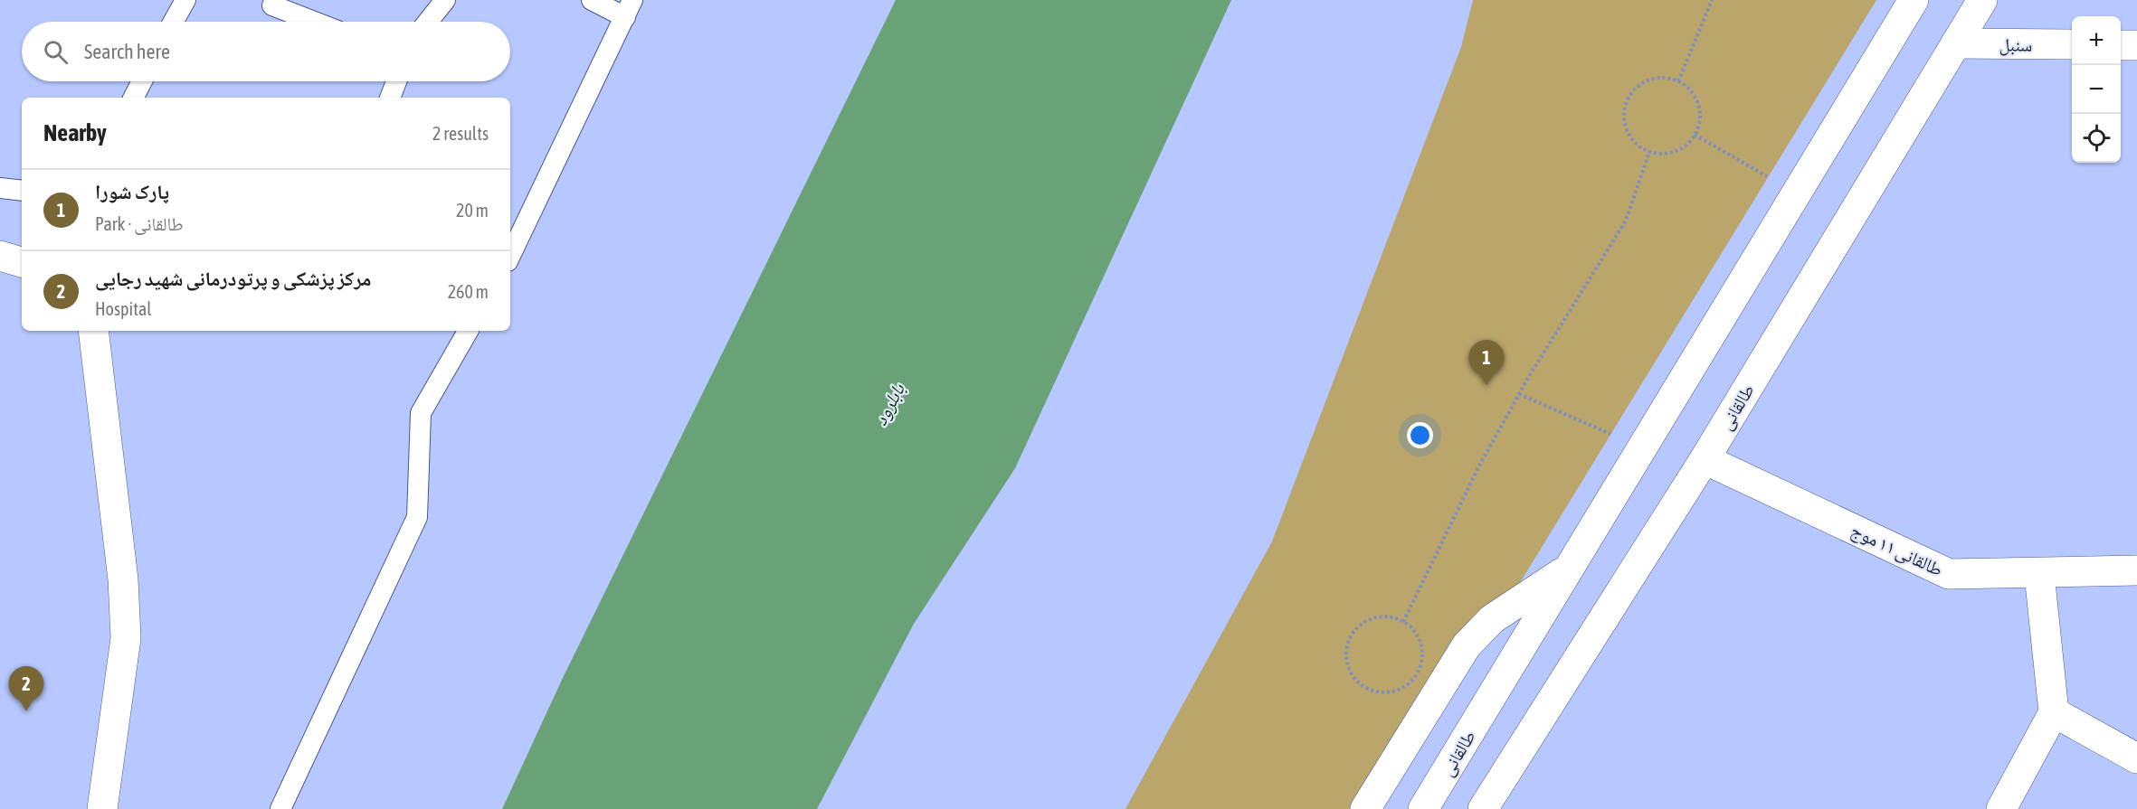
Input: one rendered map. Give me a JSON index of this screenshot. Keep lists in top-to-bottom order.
{
  "streets": {
    "main road": ["سنبل", "طالقانی", "طالقانی ۱۱ موج"]
  },
  "crossings": [
    ["سنبل", "طالقانی"],
    ["طالقانی", "طالقانی ۱۱ موج"]
  ],
  "water": ["بابلرود"],
  "page": {
    "map_buttons": ["+", "−"],
    "search": "Search here",
    "heading": ["Nearby", "2 results"],
    "list": [
      {
        "mark": "1",
        "name": "پارک شورا",
        "note": "Park · طالقانی",
        "value": "20 m"
      },
      {
        "mark": "2",
        "name": "مرکز پزشکی و پرتودرمانی شهید رجایی",
        "note": "Hospital",
        "value": "260 m"
      }
    ],
    "pins": ["1", "2"]
  }
}
